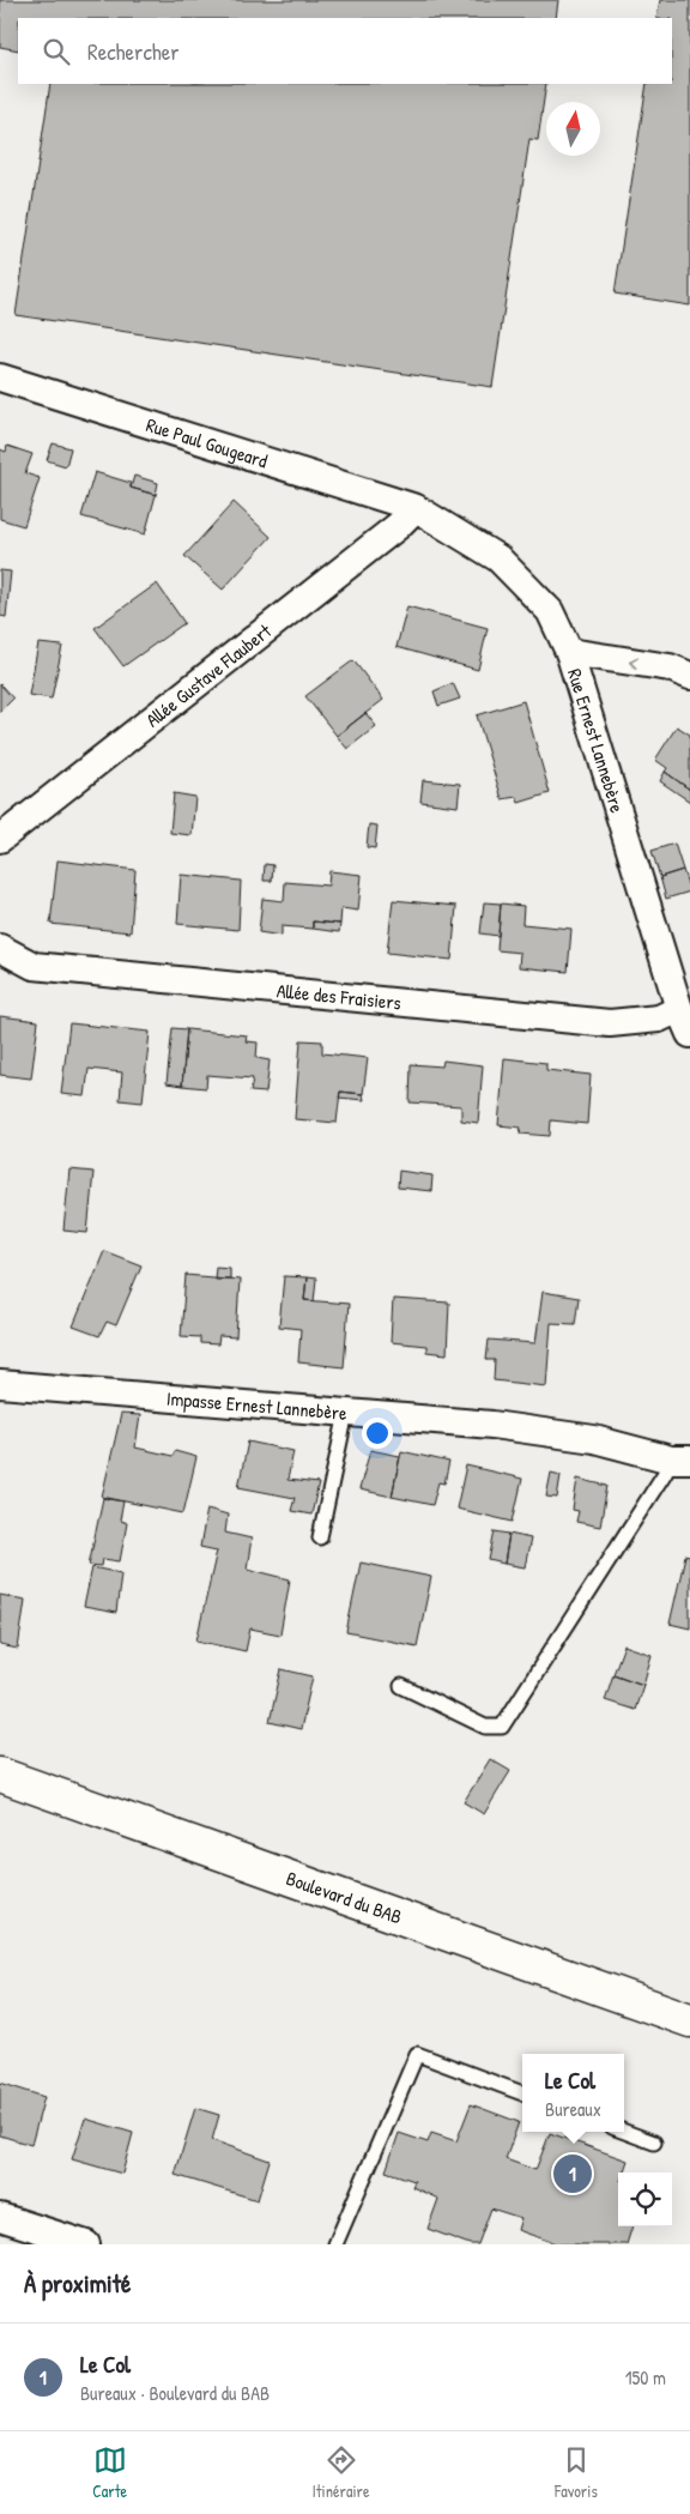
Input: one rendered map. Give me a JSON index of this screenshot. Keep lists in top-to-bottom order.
{
  "streets": {
    "main road": ["Boulevard du BAB"],
    "street": [
      "Rue Paul Gougeard",
      "Allée Gustave Flaubert",
      "Rue Ernest Lannebère",
      "Allée des Fraisiers",
      "Impasse Ernest Lannebère"
    ]
  },
  "crossings": [
    ["Rue Paul Gougeard", "Allée Gustave Flaubert"],
    ["Rue Paul Gougeard", "Rue Ernest Lannebère"],
    ["Allée Gustave Flaubert", "Rue Ernest Lannebère"],
    ["Rue Ernest Lannebère", "Allée des Fraisiers"]
  ],
  "north": "top",
  "page": {
    "search": "Rechercher",
    "popup": ["Le Col", "Bureaux"],
    "pins": "1",
    "heading": "À proximité",
    "list": [
      {
        "mark": "1",
        "name": "Le Col",
        "note": "Bureaux · Boulevard du BAB",
        "value": "150 m"
      }
    ],
    "nav": ["Carte", "Itinéraire", "Favoris"]
  }
}
